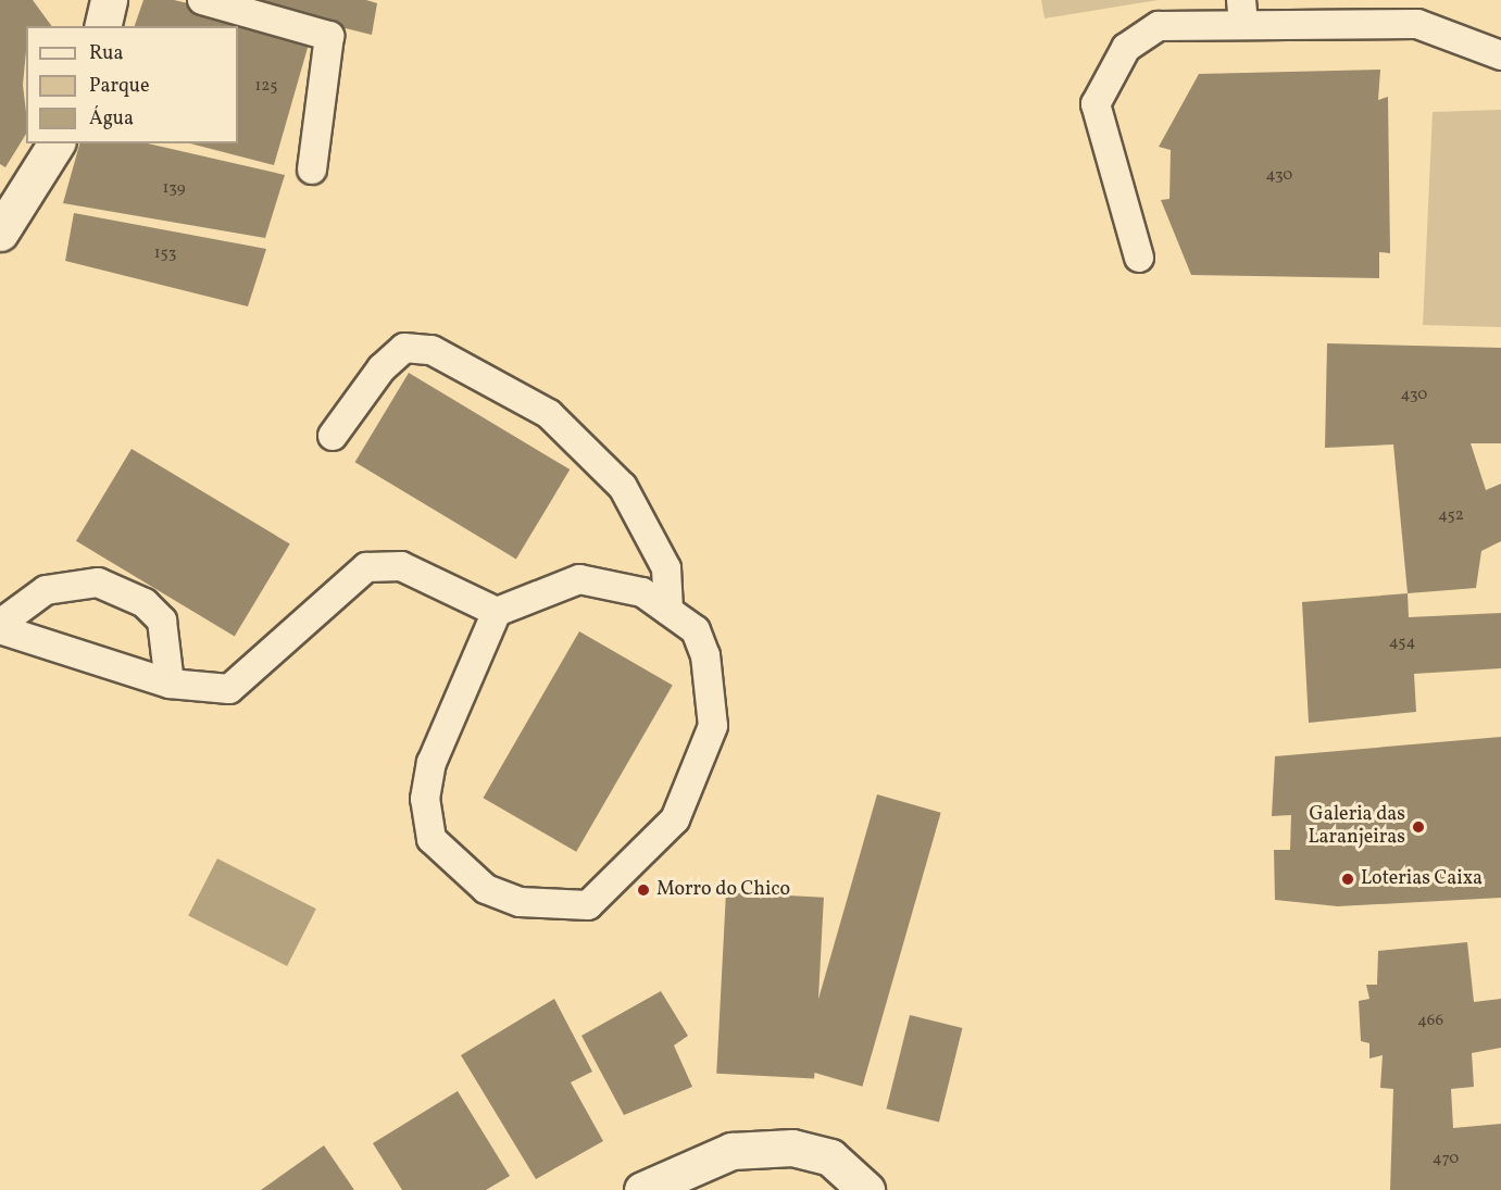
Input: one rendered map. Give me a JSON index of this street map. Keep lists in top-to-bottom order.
{
  "places": ["Galeria das Laranjeiras", "Loterias Caixa", "Morro do Chico"],
  "house_numbers": [
    "125",
    "430",
    "139",
    "153",
    "430",
    "452",
    "454",
    "466",
    "470"
  ],
  "legend": ["Rua", "Parque", "Água"]
}
